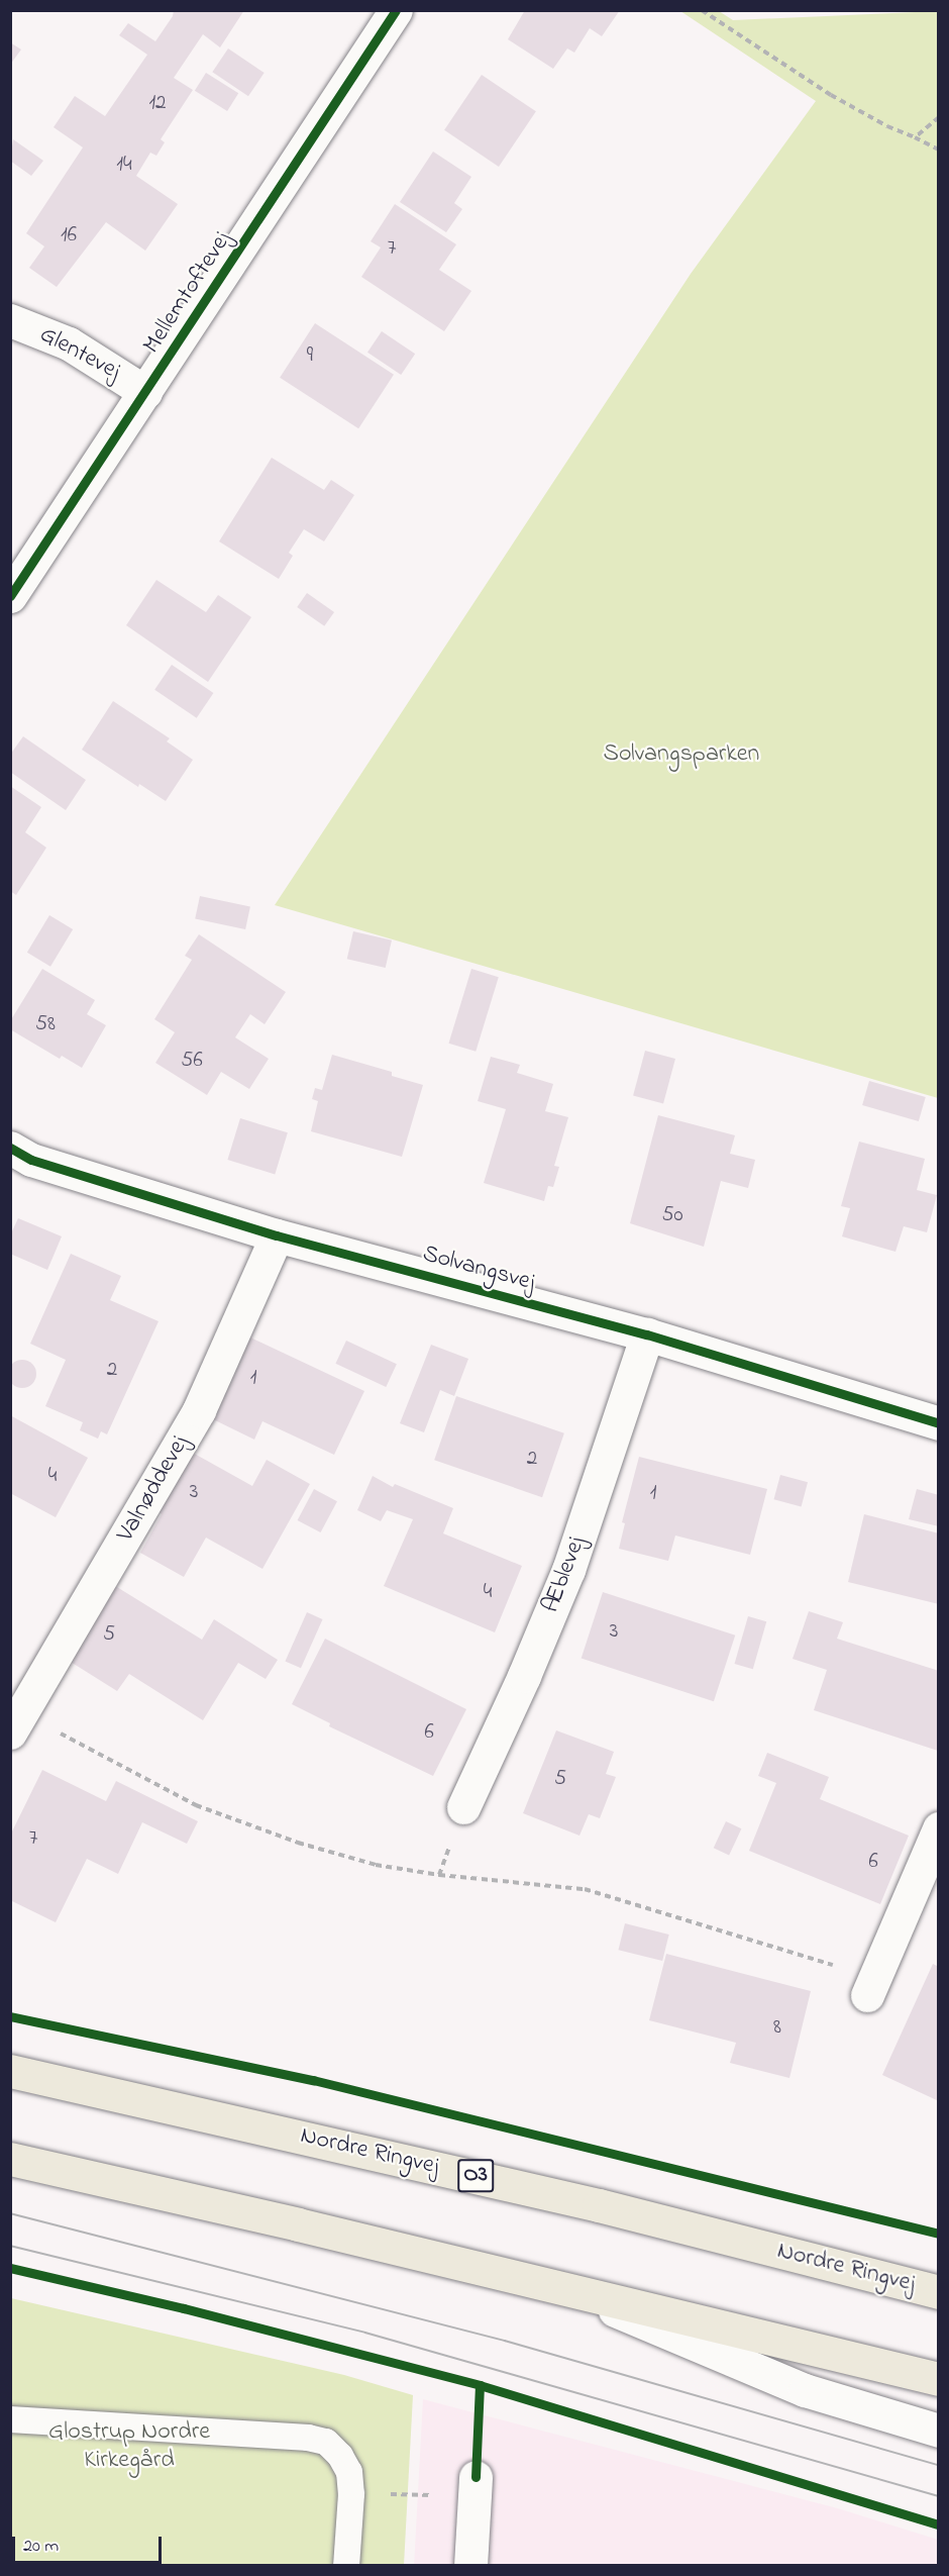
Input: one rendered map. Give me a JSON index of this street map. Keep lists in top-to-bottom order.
{
  "streets": {
    "main road": ["Nordre Ringvej", "O3"],
    "street": [
      "Mellemtoftevej",
      "Glentevej",
      "Solvangsvej",
      "Valnøddevej",
      "Æblevej"
    ]
  },
  "crossings": [
    ["Mellemtoftevej", "Glentevej"],
    ["Solvangsvej", "Valnøddevej"],
    ["Solvangsvej", "Æblevej"]
  ],
  "parks": ["Solvangsparken", "Glostrup Nordre Kirkegård"],
  "house_numbers": [
    "12",
    "14",
    "16",
    "7",
    "9",
    "58",
    "56",
    "50",
    "2",
    "1",
    "2",
    "4",
    "3",
    "1",
    "4",
    "3",
    "5",
    "6",
    "5",
    "7",
    "6",
    "8"
  ],
  "scale_bar": "20 m"
}
